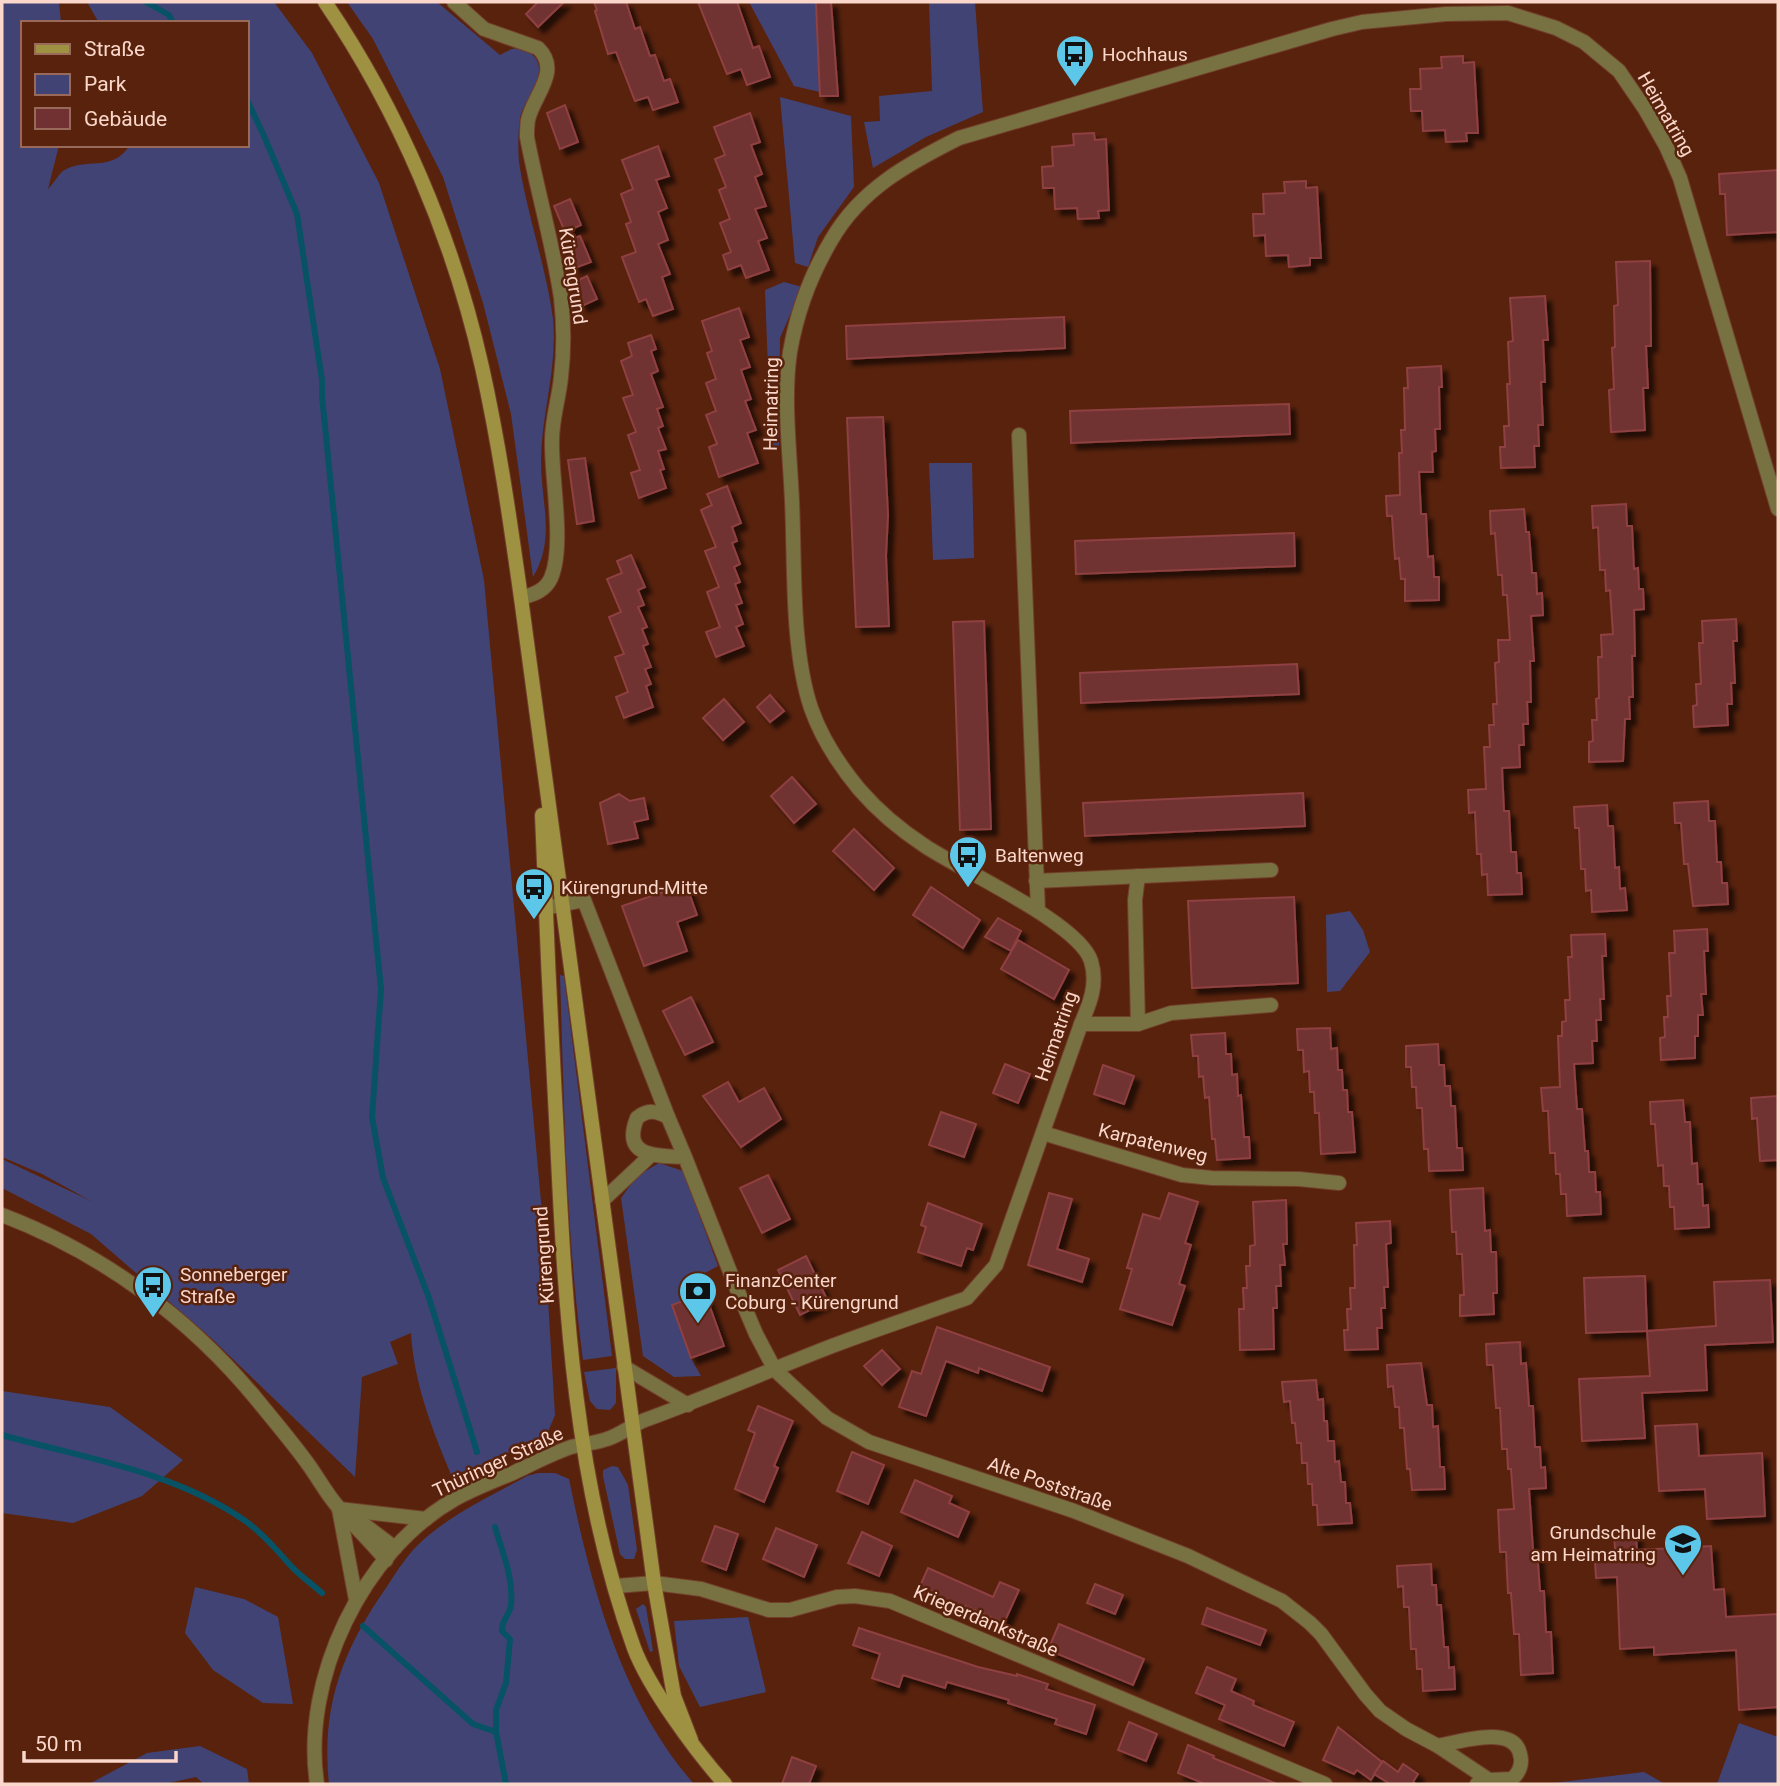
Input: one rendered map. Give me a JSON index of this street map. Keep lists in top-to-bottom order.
{
  "streets": {
    "main road": ["Kürengrund"],
    "street": [
      "Heimatring",
      "Karpatenweg",
      "Thüringer Straße",
      "Alte Poststraße",
      "Kriegerdankstraße"
    ]
  },
  "crossings": [
    ["Heimatring", "Kürengrund"],
    ["Heimatring", "Karpatenweg"],
    ["Heimatring", "Thüringer Straße"],
    ["Heimatring", "Alte Poststraße"],
    ["Kürengrund", "Thüringer Straße"],
    ["Kürengrund", "Alte Poststraße"],
    ["Kürengrund", "Kriegerdankstraße"]
  ],
  "places": {
    "bus stop": [
      "Hochhaus",
      "Baltenweg",
      "Kürengrund-Mitte",
      "Sonneberger Straße"
    ],
    "bank": ["FinanzCenter Coburg - Kürengrund"],
    "school or university": ["Grundschule am Heimatring"]
  },
  "legend": ["Straße", "Park", "Gebäude"],
  "scale_bar": "50 m"
}
